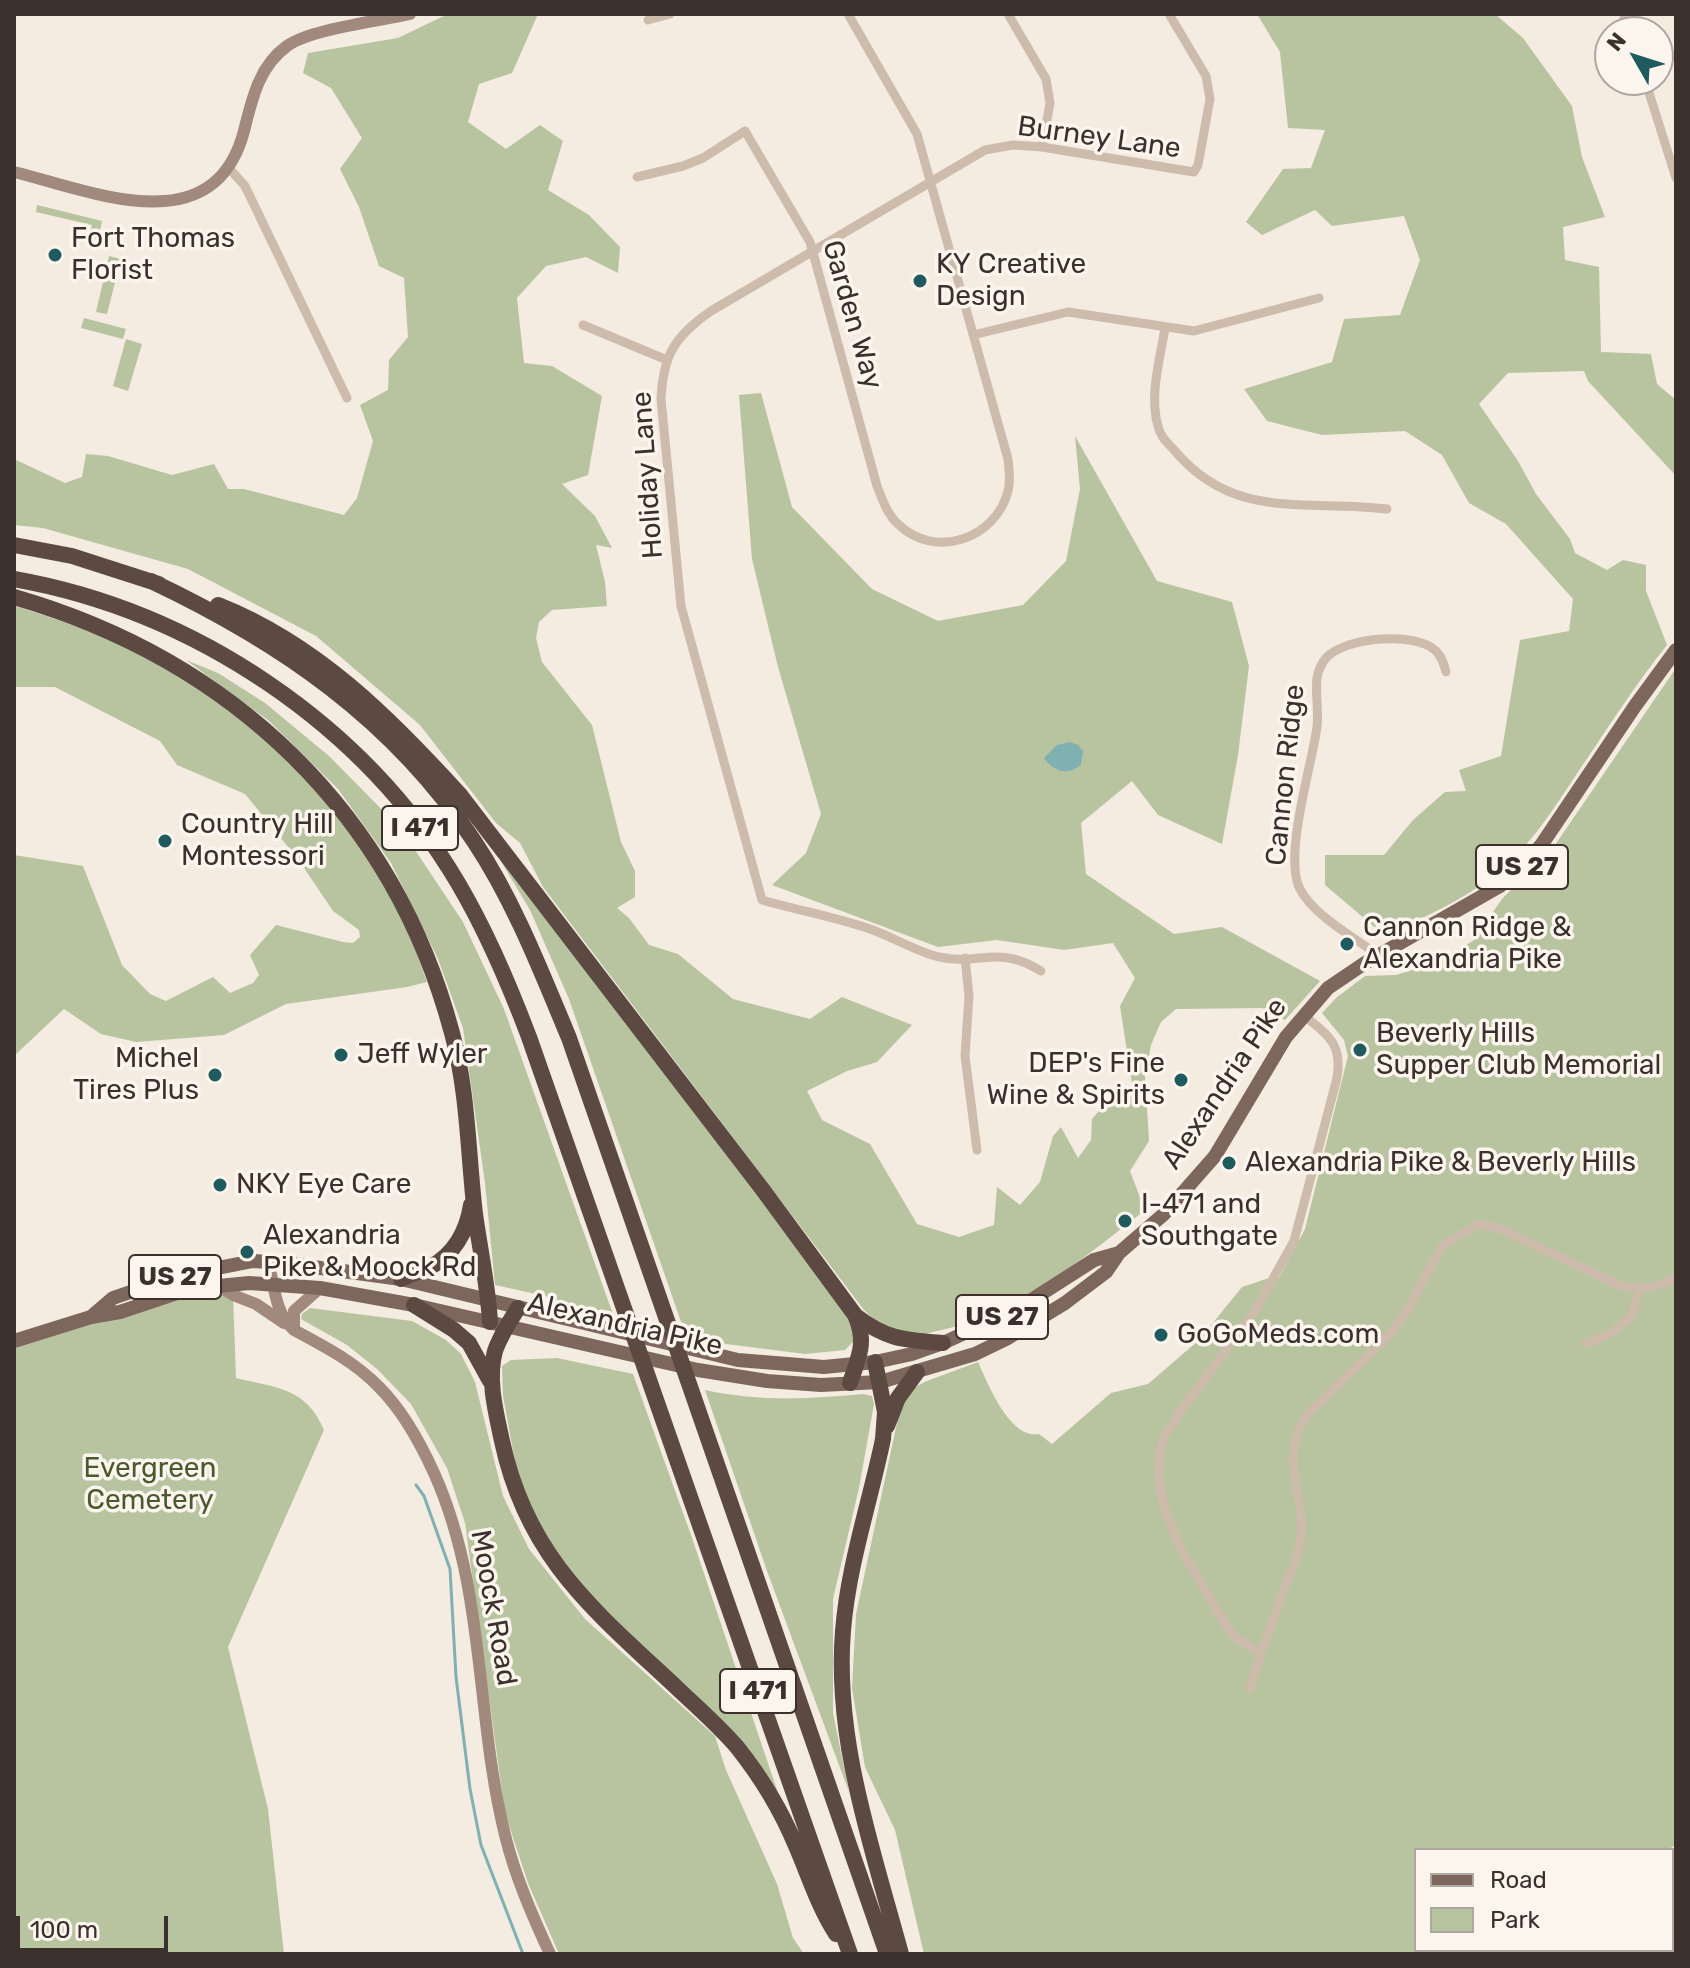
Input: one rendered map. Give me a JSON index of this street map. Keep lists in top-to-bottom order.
{
  "streets": {
    "highway": ["I 471"],
    "main road": ["US 27", "Alexandria Pike", "Moock Road"],
    "street": [
      "Burney Lane",
      "Garden Way",
      "Holiday Lane",
      "Cannon Ridge"
    ]
  },
  "crossings": [
    ["Burney Lane", "Holiday Lane"],
    ["Garden Way", "Holiday Lane"],
    ["Cannon Ridge", "Alexandria Pike"],
    ["Alexandria Pike", "Moock Road"]
  ],
  "parks": ["Evergreen Cemetery"],
  "places": [
    "Fort Thomas Florist",
    "KY Creative Design",
    "Country Hill Montessori",
    "Cannon Ridge & Alexandria Pike",
    "Beverly Hills Supper Club Memorial",
    "Jeff Wyler",
    "Michel Tires Plus",
    "DEP's Fine Wine & Spirits",
    "Alexandria Pike & Beverly Hills",
    "NKY Eye Care",
    "I-471 and Southgate",
    "Alexandria Pike & Moock Rd",
    "GoGoMeds.com"
  ],
  "legend": ["Road", "Park"],
  "scale_bar": "100 m",
  "north": "top left"
}
